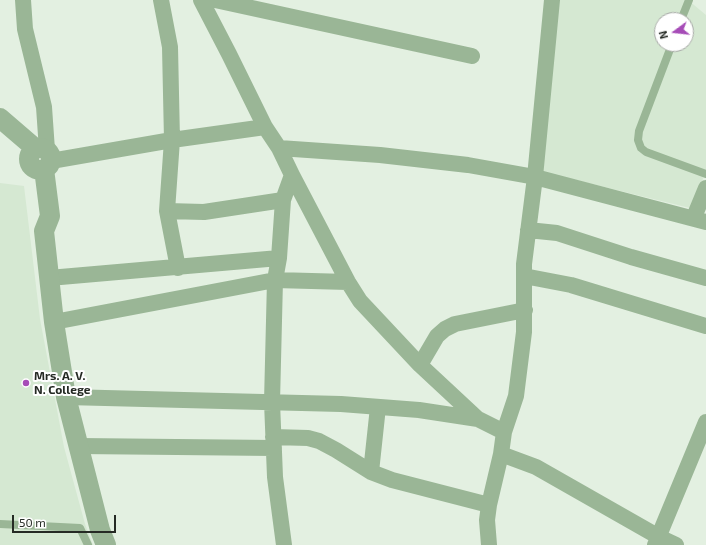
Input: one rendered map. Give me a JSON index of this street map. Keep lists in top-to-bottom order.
{
  "places": ["Mrs. A. V. N. College"],
  "scale_bar": "50 m",
  "north": "left"
}
